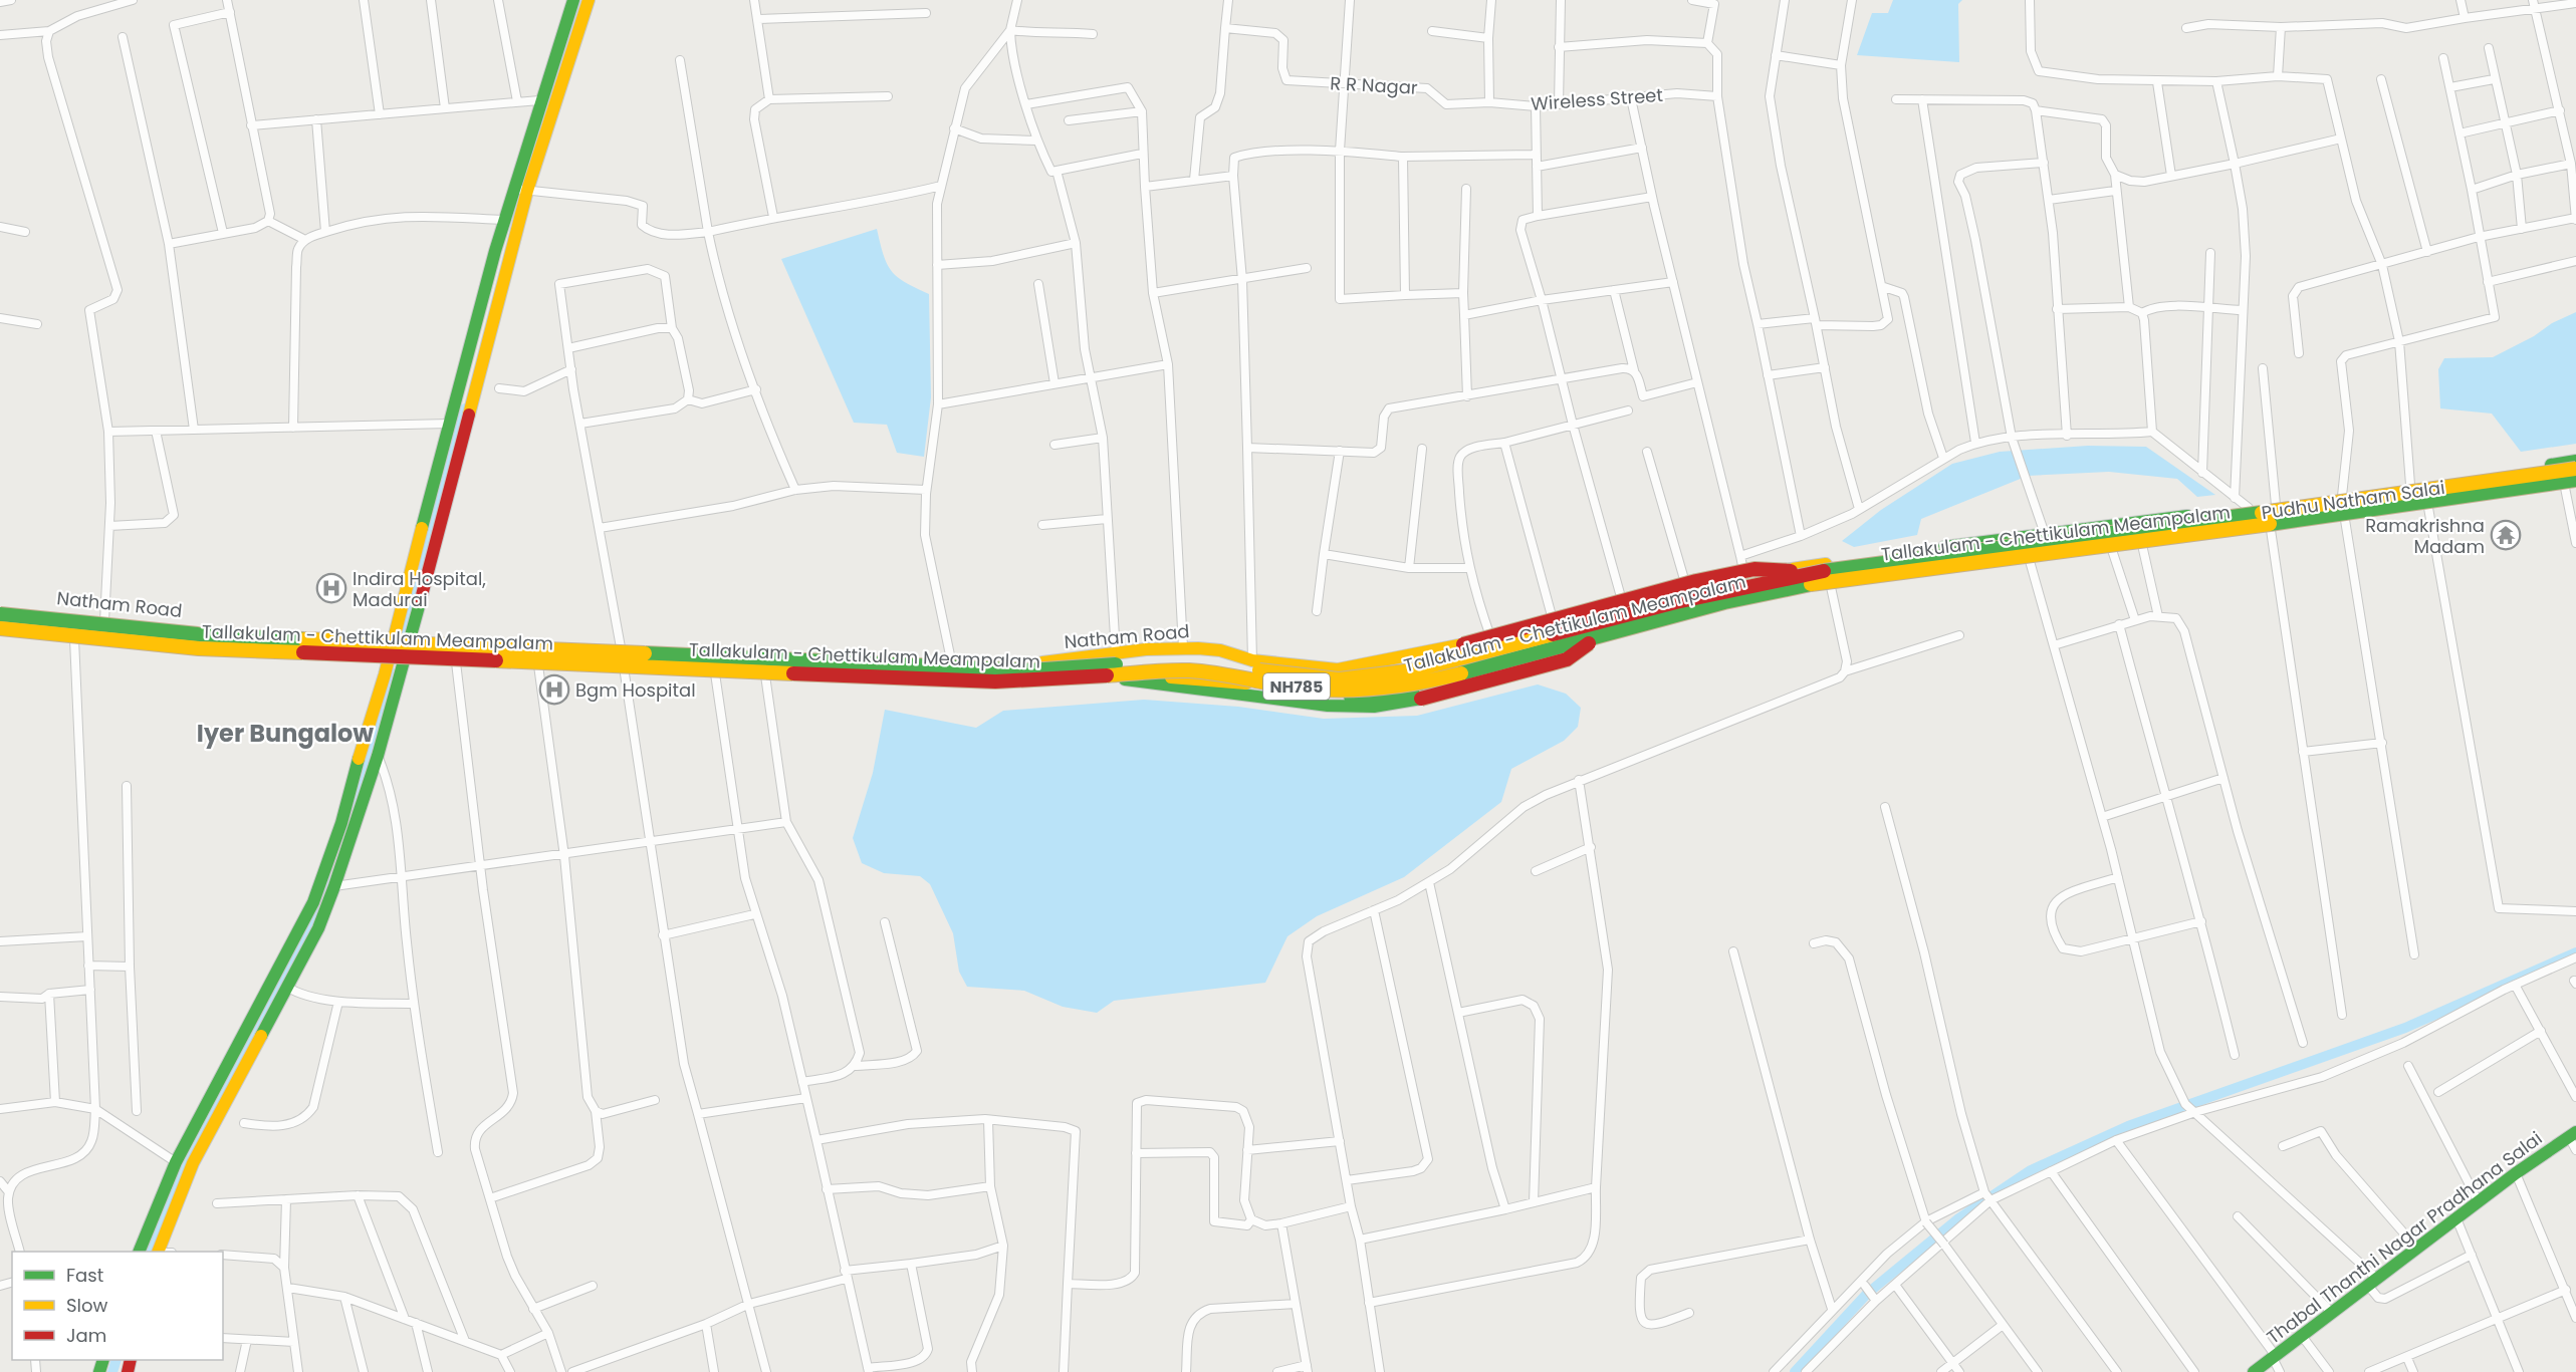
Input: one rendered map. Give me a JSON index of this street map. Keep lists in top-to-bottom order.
{
  "streets": {
    "main road": [
      "Pudhu Natham Salai",
      "Tallakulam - Chettikulam Meampalam",
      "Natham Road",
      "NH785",
      "Thabal Thanthi Nagar Pradhana Salai"
    ],
    "street": ["R R Nagar", "Wireless Street"]
  },
  "crossings": [
    ["R R Nagar", "Wireless Street"],
    ["Pudhu Natham Salai", "Tallakulam - Chettikulam Meampalam"],
    ["Pudhu Natham Salai", "Natham Road"],
    ["Tallakulam - Chettikulam Meampalam", "Natham Road"]
  ],
  "districts": ["Iyer Bungalow"],
  "places": {
    "temple": ["Ramakrishna Madam"],
    "hospital": ["Indira Hospital, Madurai", "Bgm Hospital"]
  },
  "legend": ["Fast", "Slow", "Jam"]
}
